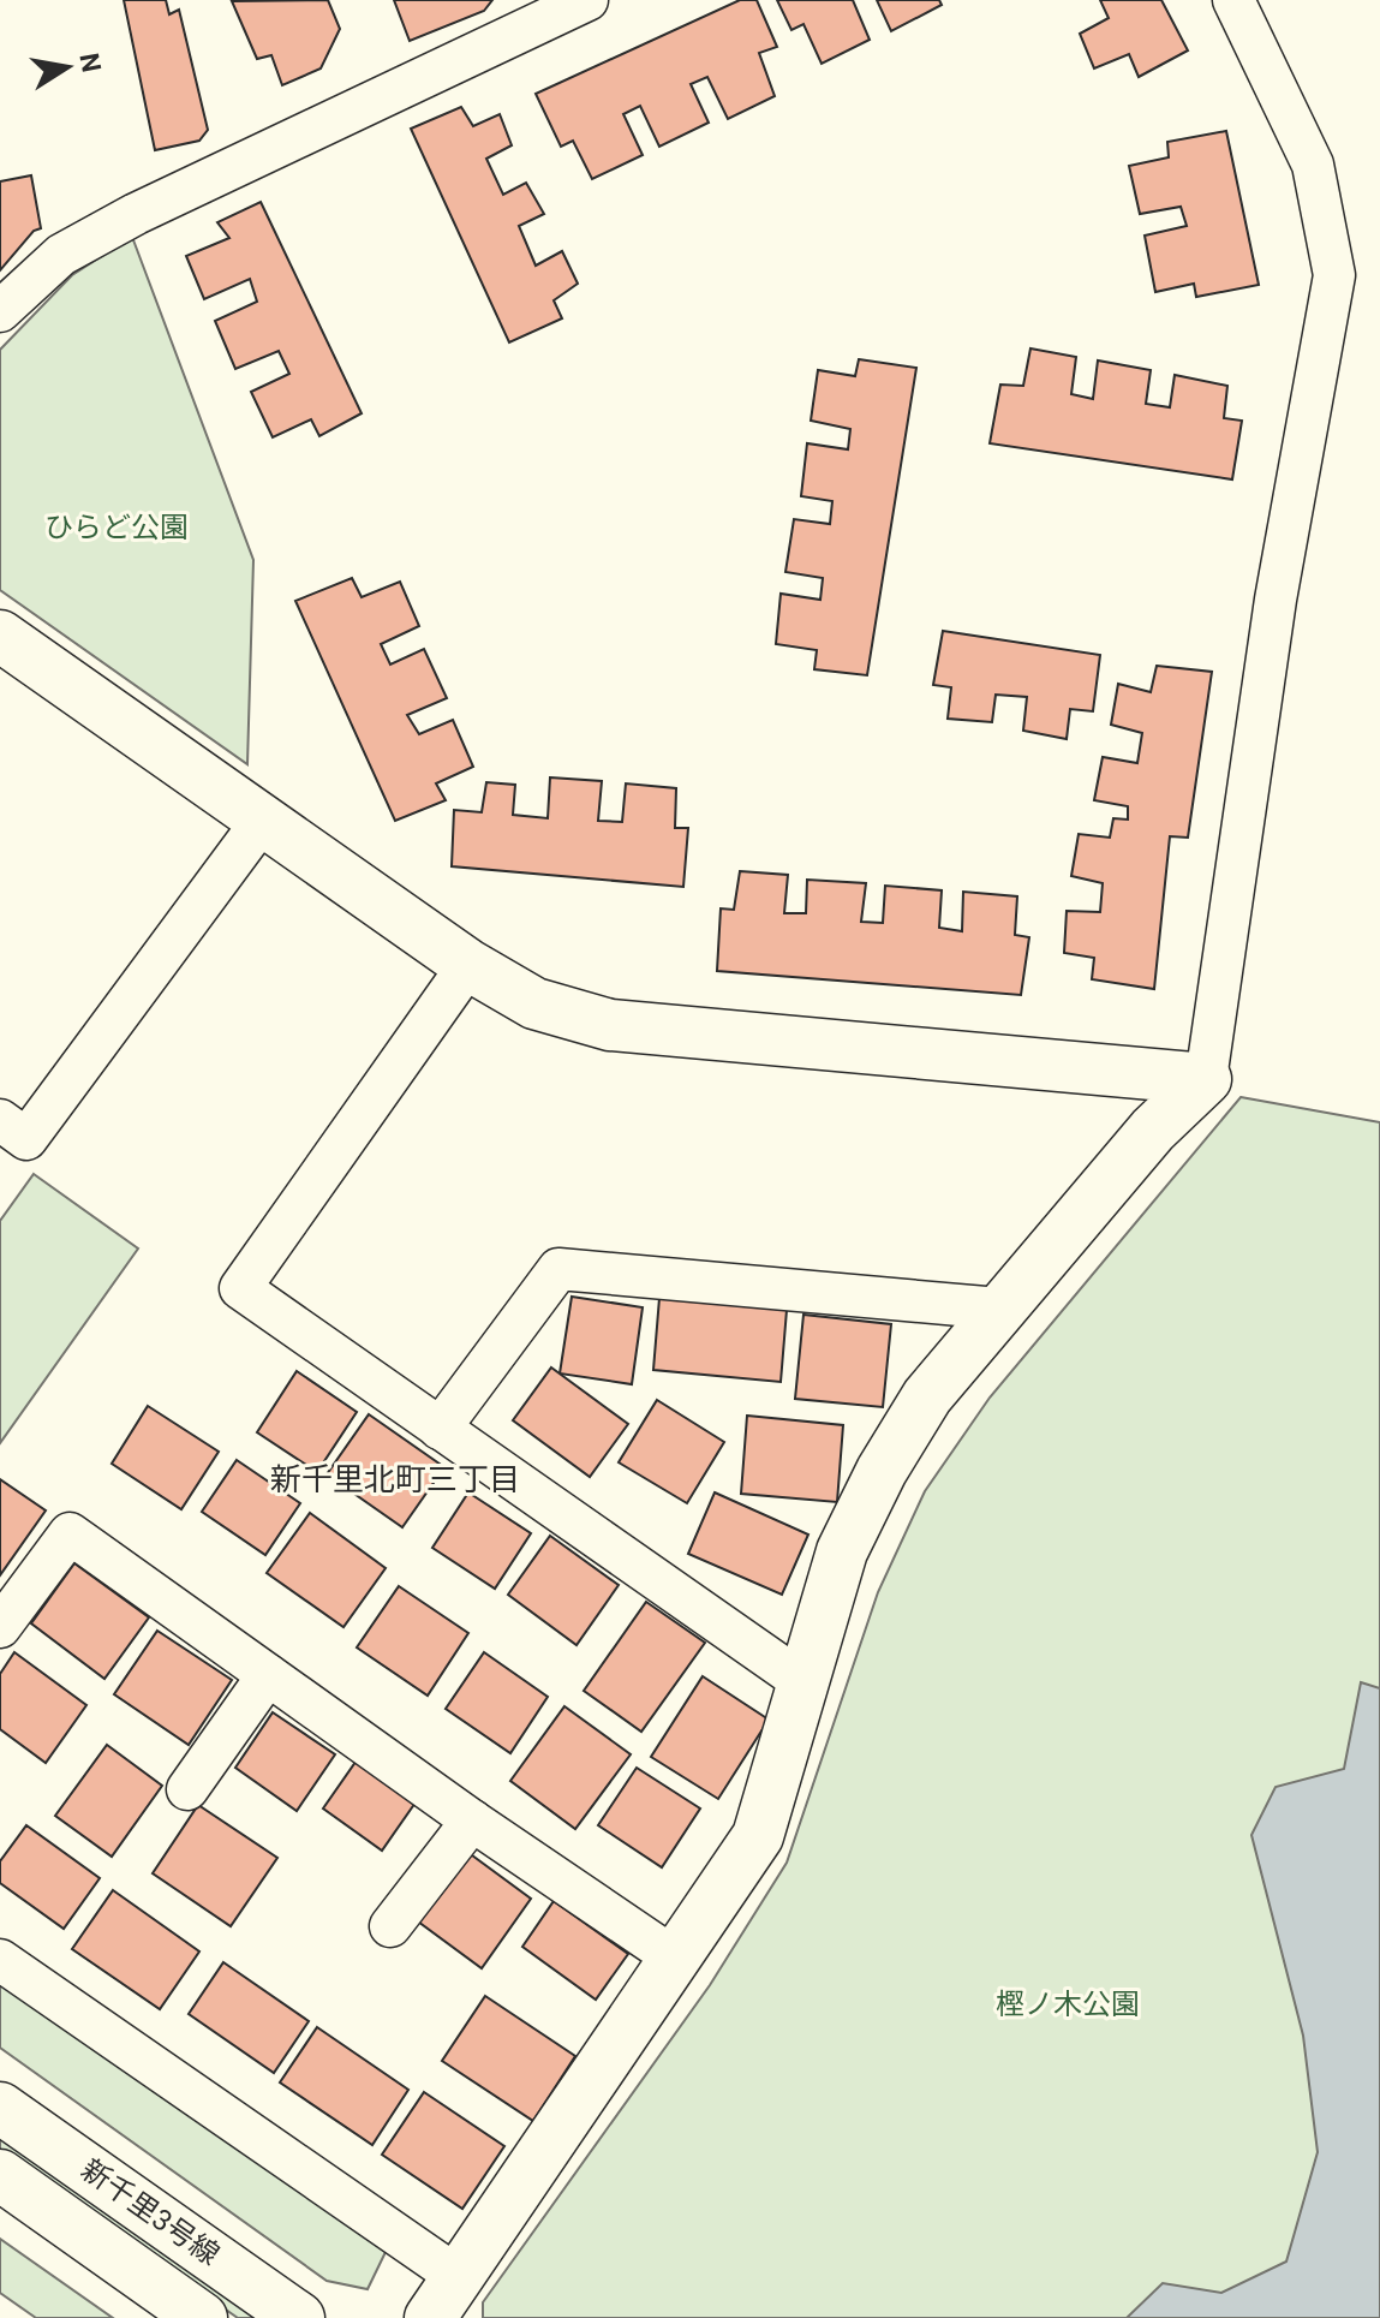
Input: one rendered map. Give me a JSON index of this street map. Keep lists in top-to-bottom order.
{
  "streets": {
    "street": ["新千里3号線"]
  },
  "districts": ["新千里北町三丁目"],
  "parks": ["ひらど公園", "樫ノ木公園"],
  "north": "right"
}
